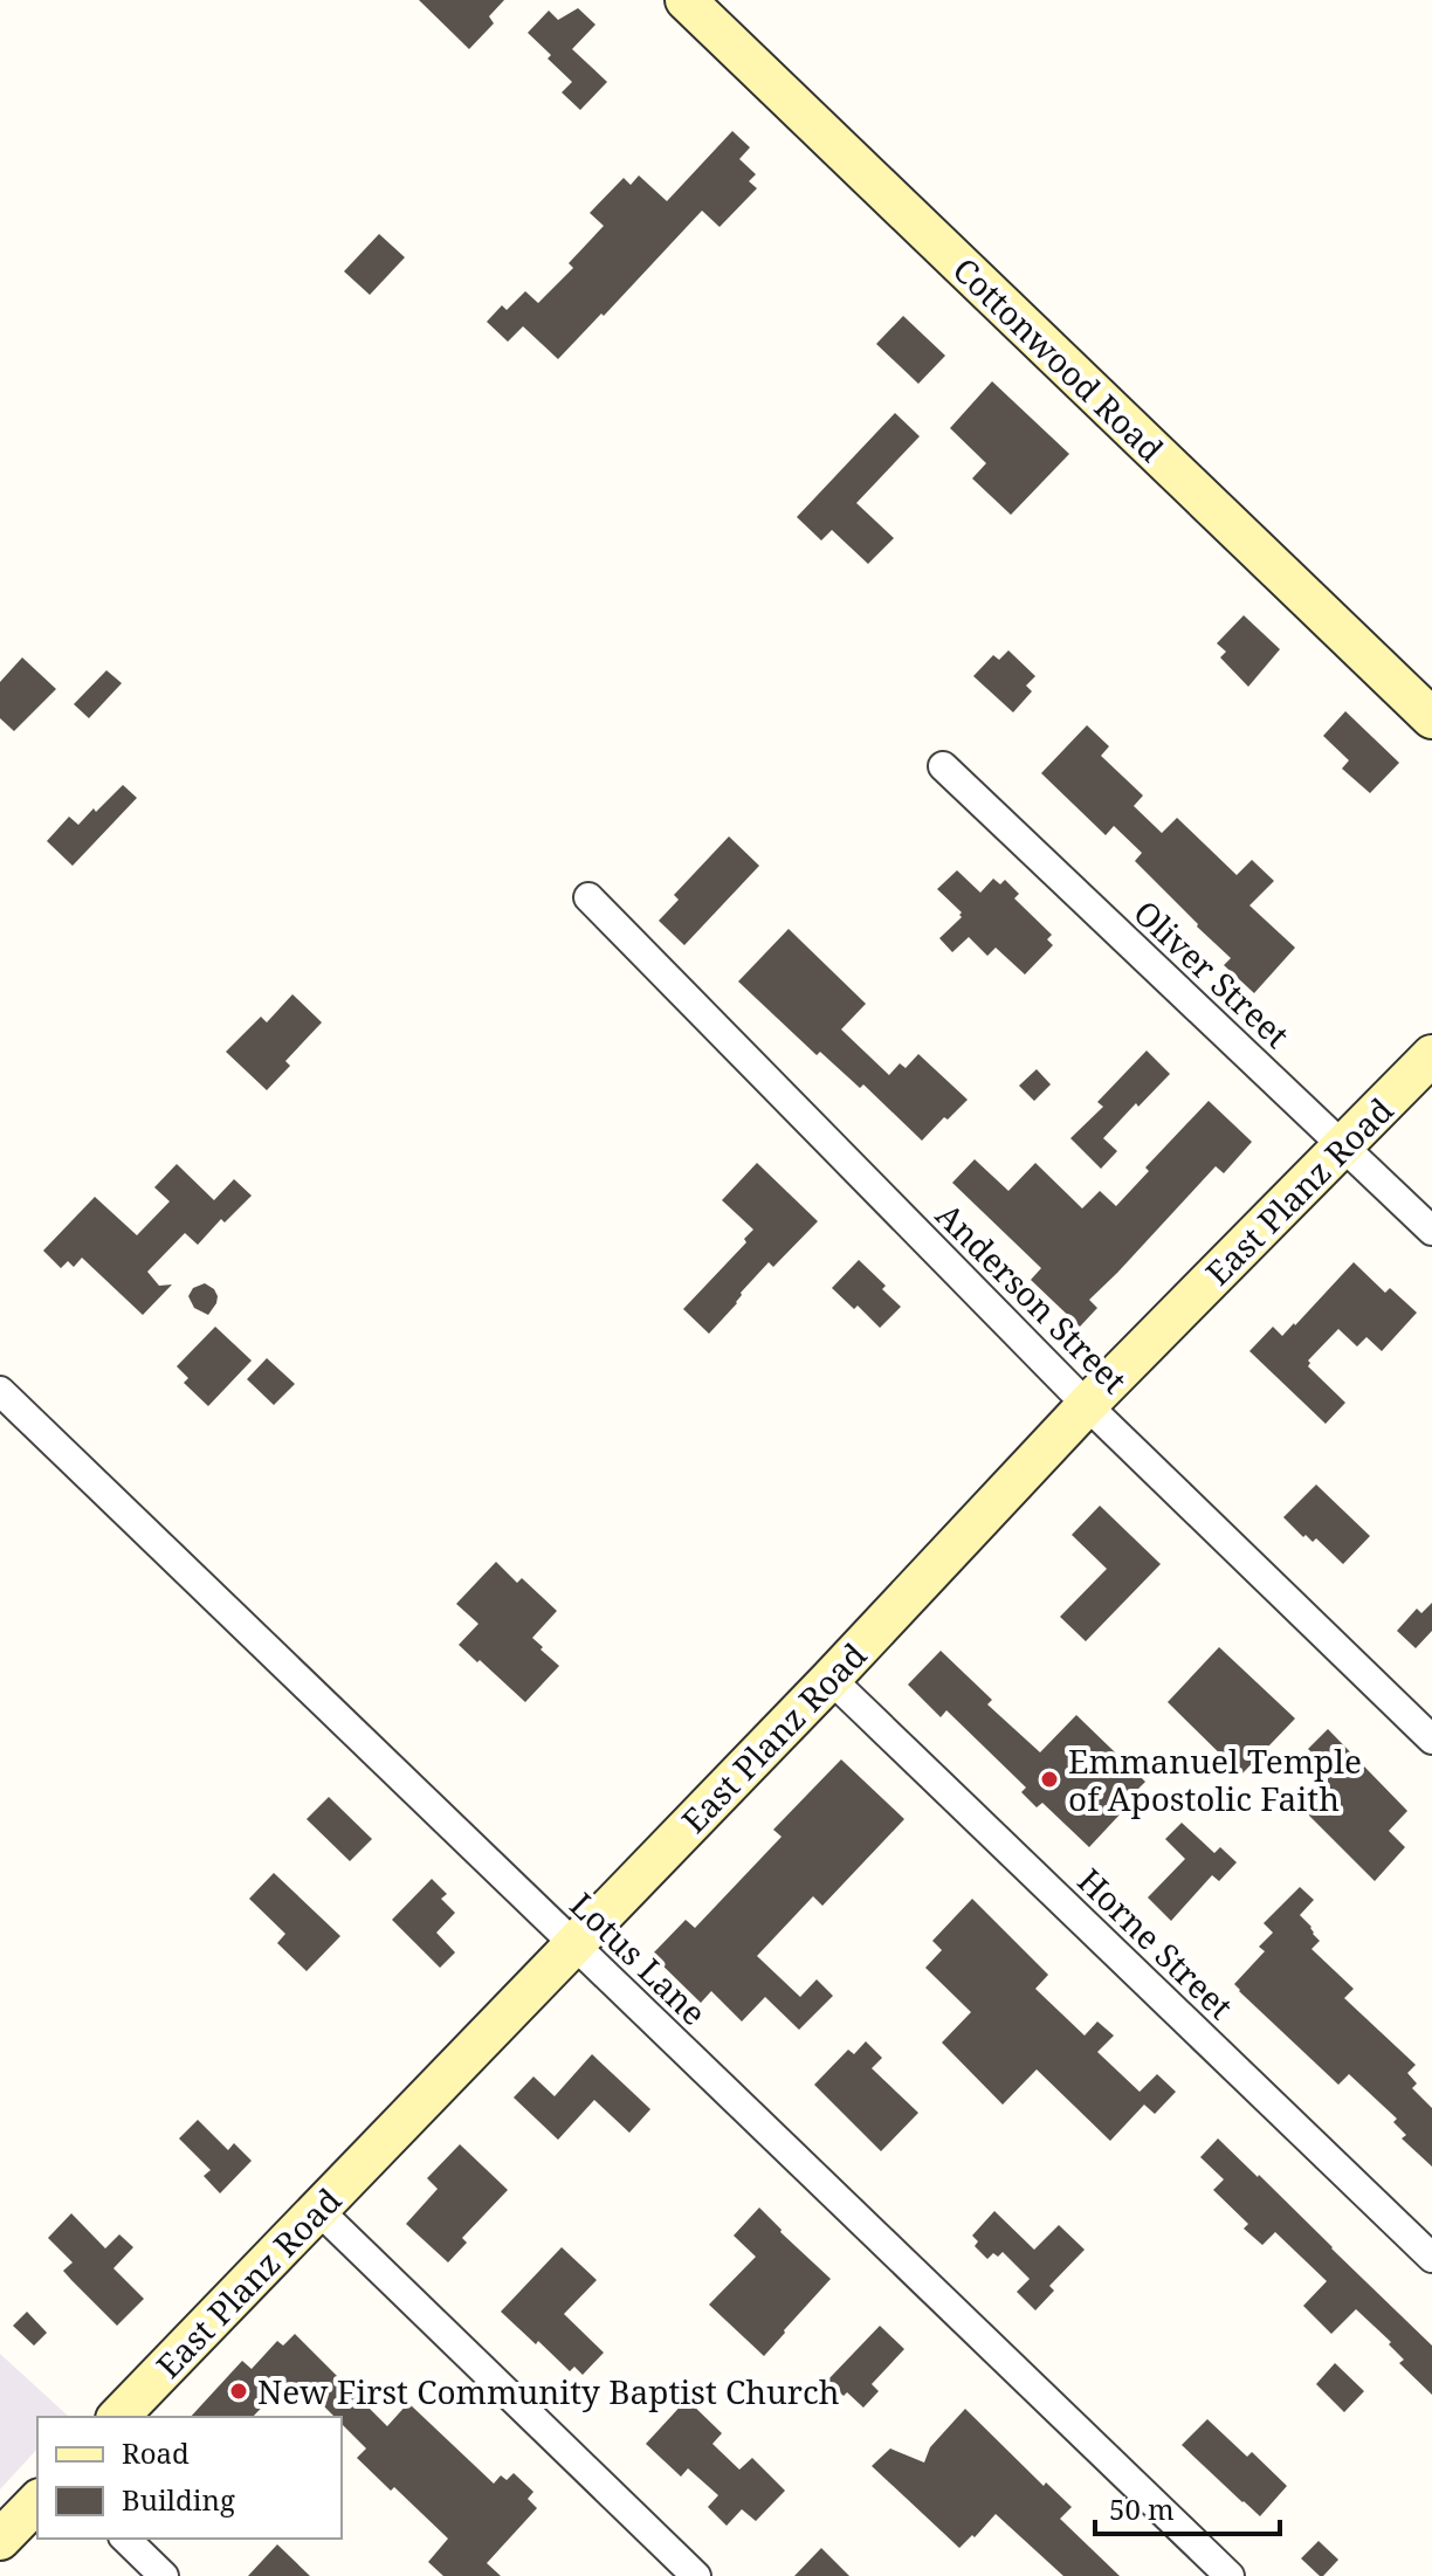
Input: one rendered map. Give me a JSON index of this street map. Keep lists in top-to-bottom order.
{
  "streets": {
    "street": [
      "Cottonwood Road",
      "Oliver Street",
      "East Planz Road",
      "Anderson Street",
      "Horne Street",
      "Lotus Lane"
    ]
  },
  "crossings": [
    ["Oliver Street", "East Planz Road"],
    ["East Planz Road", "Anderson Street"],
    ["East Planz Road", "Horne Street"],
    ["East Planz Road", "Lotus Lane"]
  ],
  "places": ["Emmanuel Temple of Apostolic Faith", "New First Community Baptist Church"],
  "legend": ["Road", "Building"],
  "scale_bar": "50 m"
}
